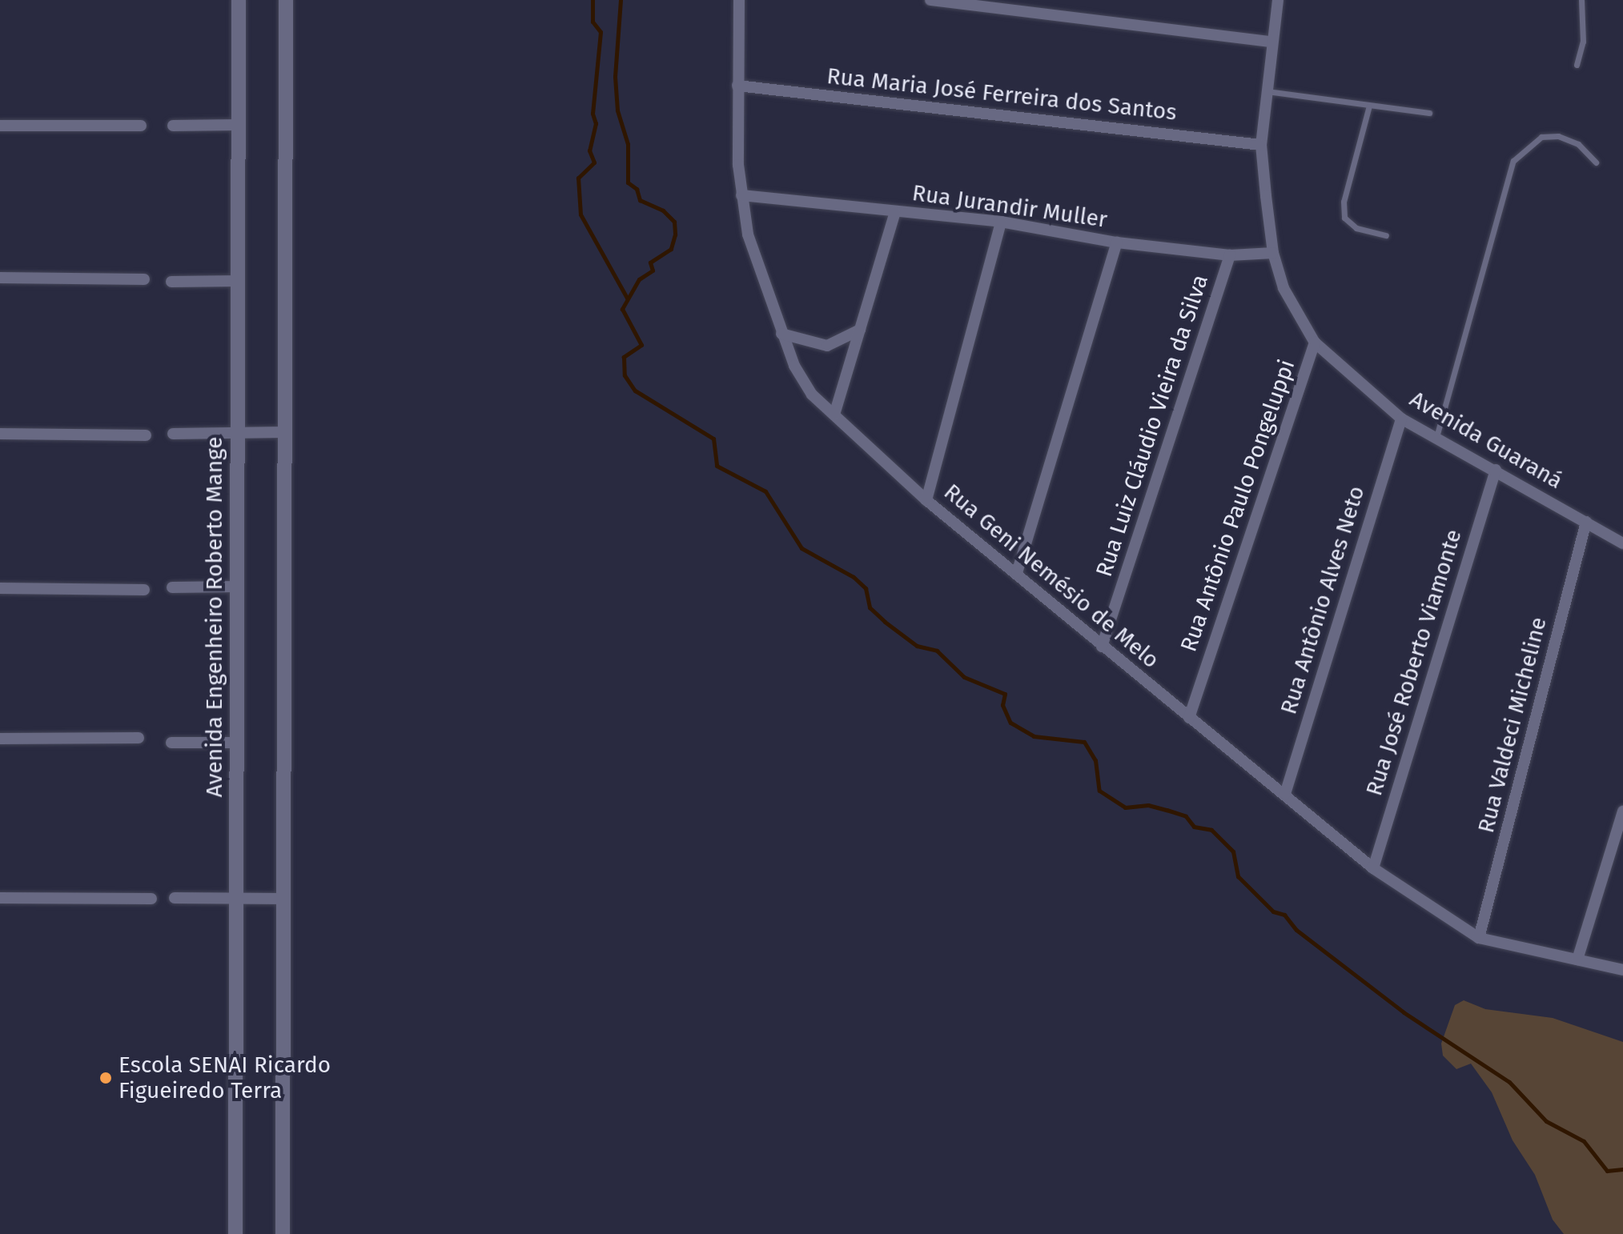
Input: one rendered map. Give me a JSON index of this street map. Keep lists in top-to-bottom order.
{
  "streets": {
    "street": [
      "Rua Maria José Ferreira dos Santos",
      "Rua Jurandir Muller",
      "Rua Luiz Cláudio Vieira da Silva",
      "Avenida Guaraná",
      "Rua Antônio Paulo Pongeluppi",
      "Rua Geni Nemésio de Melo",
      "Rua Antônio Alves Neto",
      "Avenida Engenheiro Roberto Mange",
      "Rua José Roberto Viamonte",
      "Rua Valdeci Micheline"
    ]
  },
  "crossings": [
    ["Rua Maria José Ferreira dos Santos", "Avenida Guaraná"],
    ["Rua Maria José Ferreira dos Santos", "Rua Geni Nemésio de Melo"],
    ["Rua Jurandir Muller", "Rua Luiz Cláudio Vieira da Silva"],
    ["Rua Jurandir Muller", "Avenida Guaraná"],
    ["Rua Jurandir Muller", "Rua Geni Nemésio de Melo"],
    ["Rua Luiz Cláudio Vieira da Silva", "Rua Geni Nemésio de Melo"],
    ["Avenida Guaraná", "Rua Antônio Paulo Pongeluppi"],
    ["Avenida Guaraná", "Rua Antônio Alves Neto"],
    ["Avenida Guaraná", "Rua José Roberto Viamonte"],
    ["Avenida Guaraná", "Rua Valdeci Micheline"],
    ["Rua Antônio Paulo Pongeluppi", "Rua Geni Nemésio de Melo"],
    ["Rua Geni Nemésio de Melo", "Rua Antônio Alves Neto"],
    ["Rua Geni Nemésio de Melo", "Rua José Roberto Viamonte"],
    ["Rua Geni Nemésio de Melo", "Rua Valdeci Micheline"]
  ],
  "places": ["Escola SENAI Ricardo Figueiredo Terra"]
}
